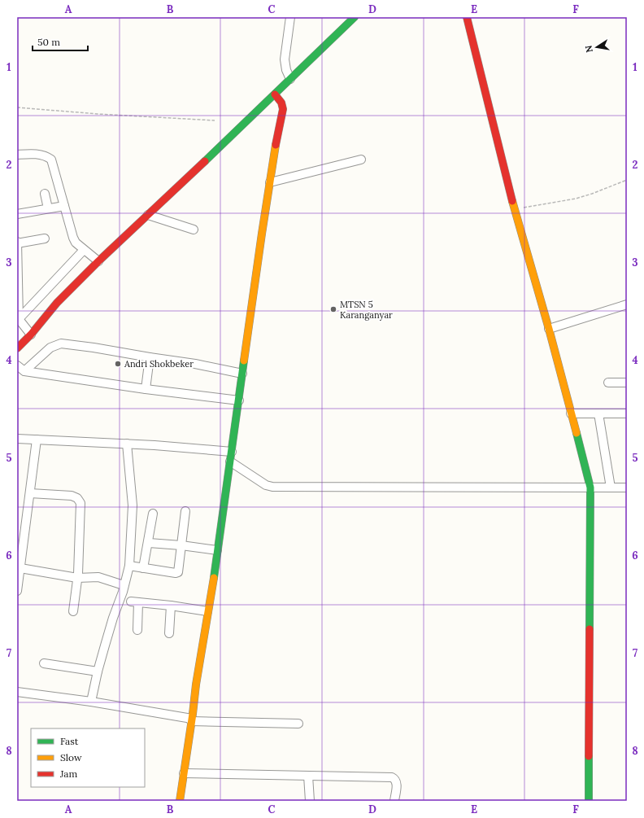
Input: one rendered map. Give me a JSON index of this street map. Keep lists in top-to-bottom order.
{
  "places": ["MTSN 5 Karanganyar", "Andri Shokbeker"],
  "legend": ["Fast", "Slow", "Jam"],
  "scale_bar": "50 m",
  "north": "left",
  "grid": {
    "columns": [
      "A",
      "B",
      "C",
      "D",
      "E",
      "F"
    ],
    "rows": [
      "1",
      "2",
      "3",
      "4",
      "5",
      "6",
      "7",
      "8"
    ]
  }
}
